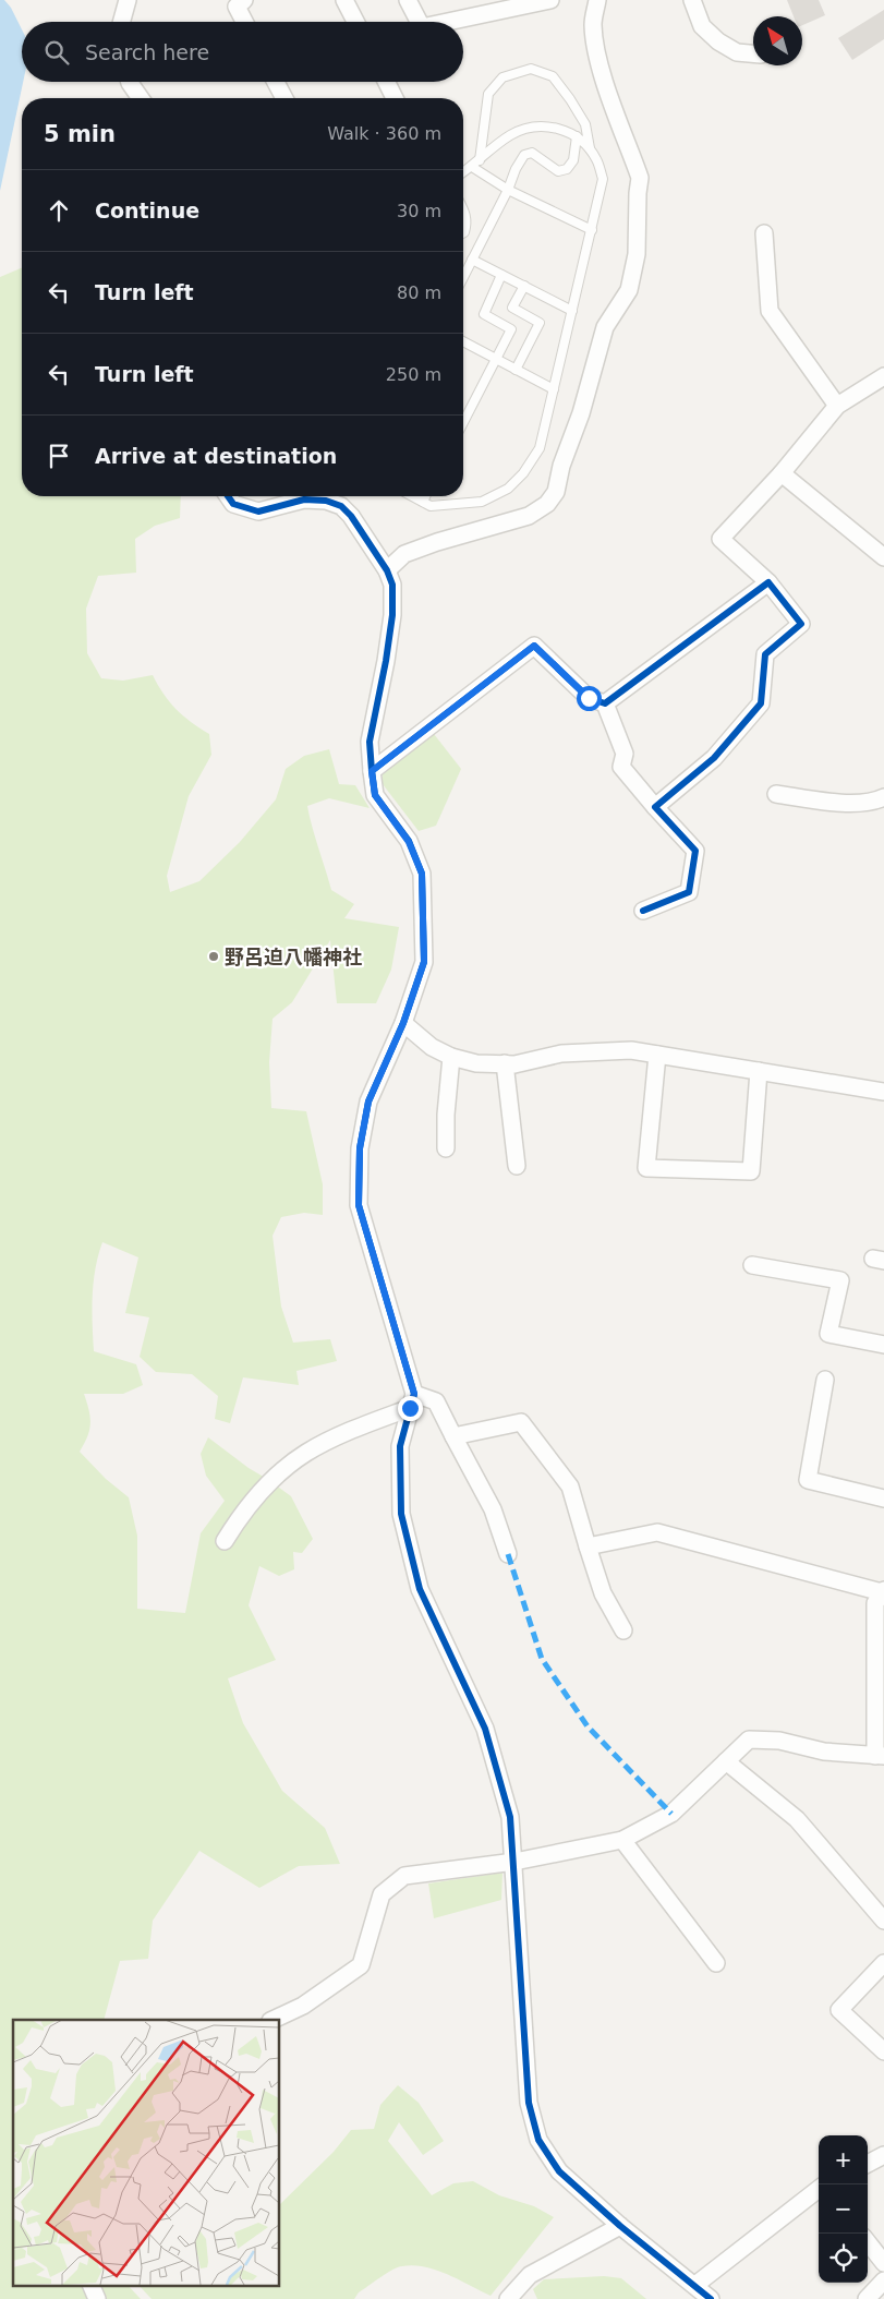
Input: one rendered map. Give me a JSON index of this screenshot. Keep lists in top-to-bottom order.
{
  "places": ["野呂迫八幡神社"],
  "north": "top left",
  "page": {
    "search": "Search here",
    "heading": ["5 min", "Walk · 360 m"],
    "list": [
      ["Continue", "30 m"],
      ["Turn left", "80 m"],
      ["Turn left", "250 m"],
      "Arrive at destination"
    ],
    "map_buttons": ["+", "−"]
  }
}
